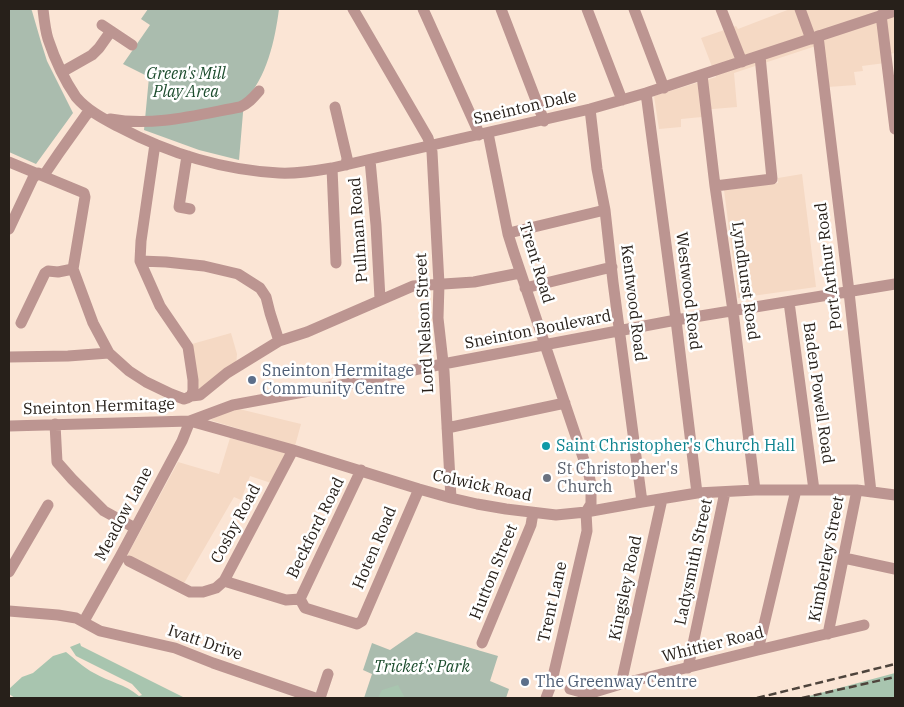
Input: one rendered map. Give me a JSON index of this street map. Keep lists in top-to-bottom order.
{
  "streets": {
    "street": [
      "Sneinton Dale",
      "Pullman Road",
      "Trent Road",
      "Port Arthur Road",
      "Lyndhurst Road",
      "Westwood Road",
      "Kentwood Road",
      "Lord Nelson Street",
      "Sneinton Boulevard",
      "Baden Powell Road",
      "Sneinton Hermitage",
      "Colwick Road",
      "Meadow Lane",
      "Cosby Road",
      "Beckford Road",
      "Hoten Road",
      "Kimberley Street",
      "Ladysmith Street",
      "Hutton Street",
      "Kingsley Road",
      "Trent Lane",
      "Ivatt Drive",
      "Whittier Road"
    ]
  },
  "crossings": [
    ["Sneinton Dale", "Pullman Road"],
    ["Sneinton Dale", "Trent Road"],
    ["Sneinton Dale", "Port Arthur Road"],
    ["Sneinton Dale", "Lyndhurst Road"],
    ["Sneinton Dale", "Westwood Road"],
    ["Sneinton Dale", "Kentwood Road"],
    ["Sneinton Dale", "Lord Nelson Street"],
    ["Trent Road", "Sneinton Boulevard"],
    ["Trent Road", "Colwick Road"],
    ["Trent Road", "Trent Lane"],
    ["Port Arthur Road", "Sneinton Boulevard"],
    ["Port Arthur Road", "Colwick Road"],
    ["Lyndhurst Road", "Sneinton Boulevard"],
    ["Lyndhurst Road", "Colwick Road"],
    ["Westwood Road", "Sneinton Boulevard"],
    ["Westwood Road", "Colwick Road"],
    ["Kentwood Road", "Sneinton Boulevard"],
    ["Kentwood Road", "Colwick Road"],
    ["Lord Nelson Street", "Sneinton Boulevard"],
    ["Lord Nelson Street", "Colwick Road"],
    ["Sneinton Boulevard", "Baden Powell Road"],
    ["Sneinton Boulevard", "Sneinton Hermitage"],
    ["Sneinton Boulevard", "Colwick Road"],
    ["Sneinton Boulevard", "Meadow Lane"],
    ["Baden Powell Road", "Colwick Road"],
    ["Sneinton Hermitage", "Colwick Road"],
    ["Sneinton Hermitage", "Meadow Lane"],
    ["Colwick Road", "Meadow Lane"],
    ["Colwick Road", "Cosby Road"],
    ["Colwick Road", "Beckford Road"],
    ["Colwick Road", "Hoten Road"],
    ["Colwick Road", "Kimberley Street"],
    ["Colwick Road", "Ladysmith Street"],
    ["Colwick Road", "Hutton Street"],
    ["Colwick Road", "Kingsley Road"],
    ["Colwick Road", "Trent Lane"],
    ["Meadow Lane", "Ivatt Drive"],
    ["Beckford Road", "Hoten Road"],
    ["Kimberley Street", "Whittier Road"],
    ["Ladysmith Street", "Whittier Road"],
    ["Kingsley Road", "Whittier Road"]
  ],
  "parks": ["Green's Mill Play Area", "Tricket's Park"],
  "places": [
    "Sneinton Hermitage Community Centre",
    "Saint Christopher's Church Hall",
    "St Christopher's Church",
    "The Greenway Centre"
  ]
}
